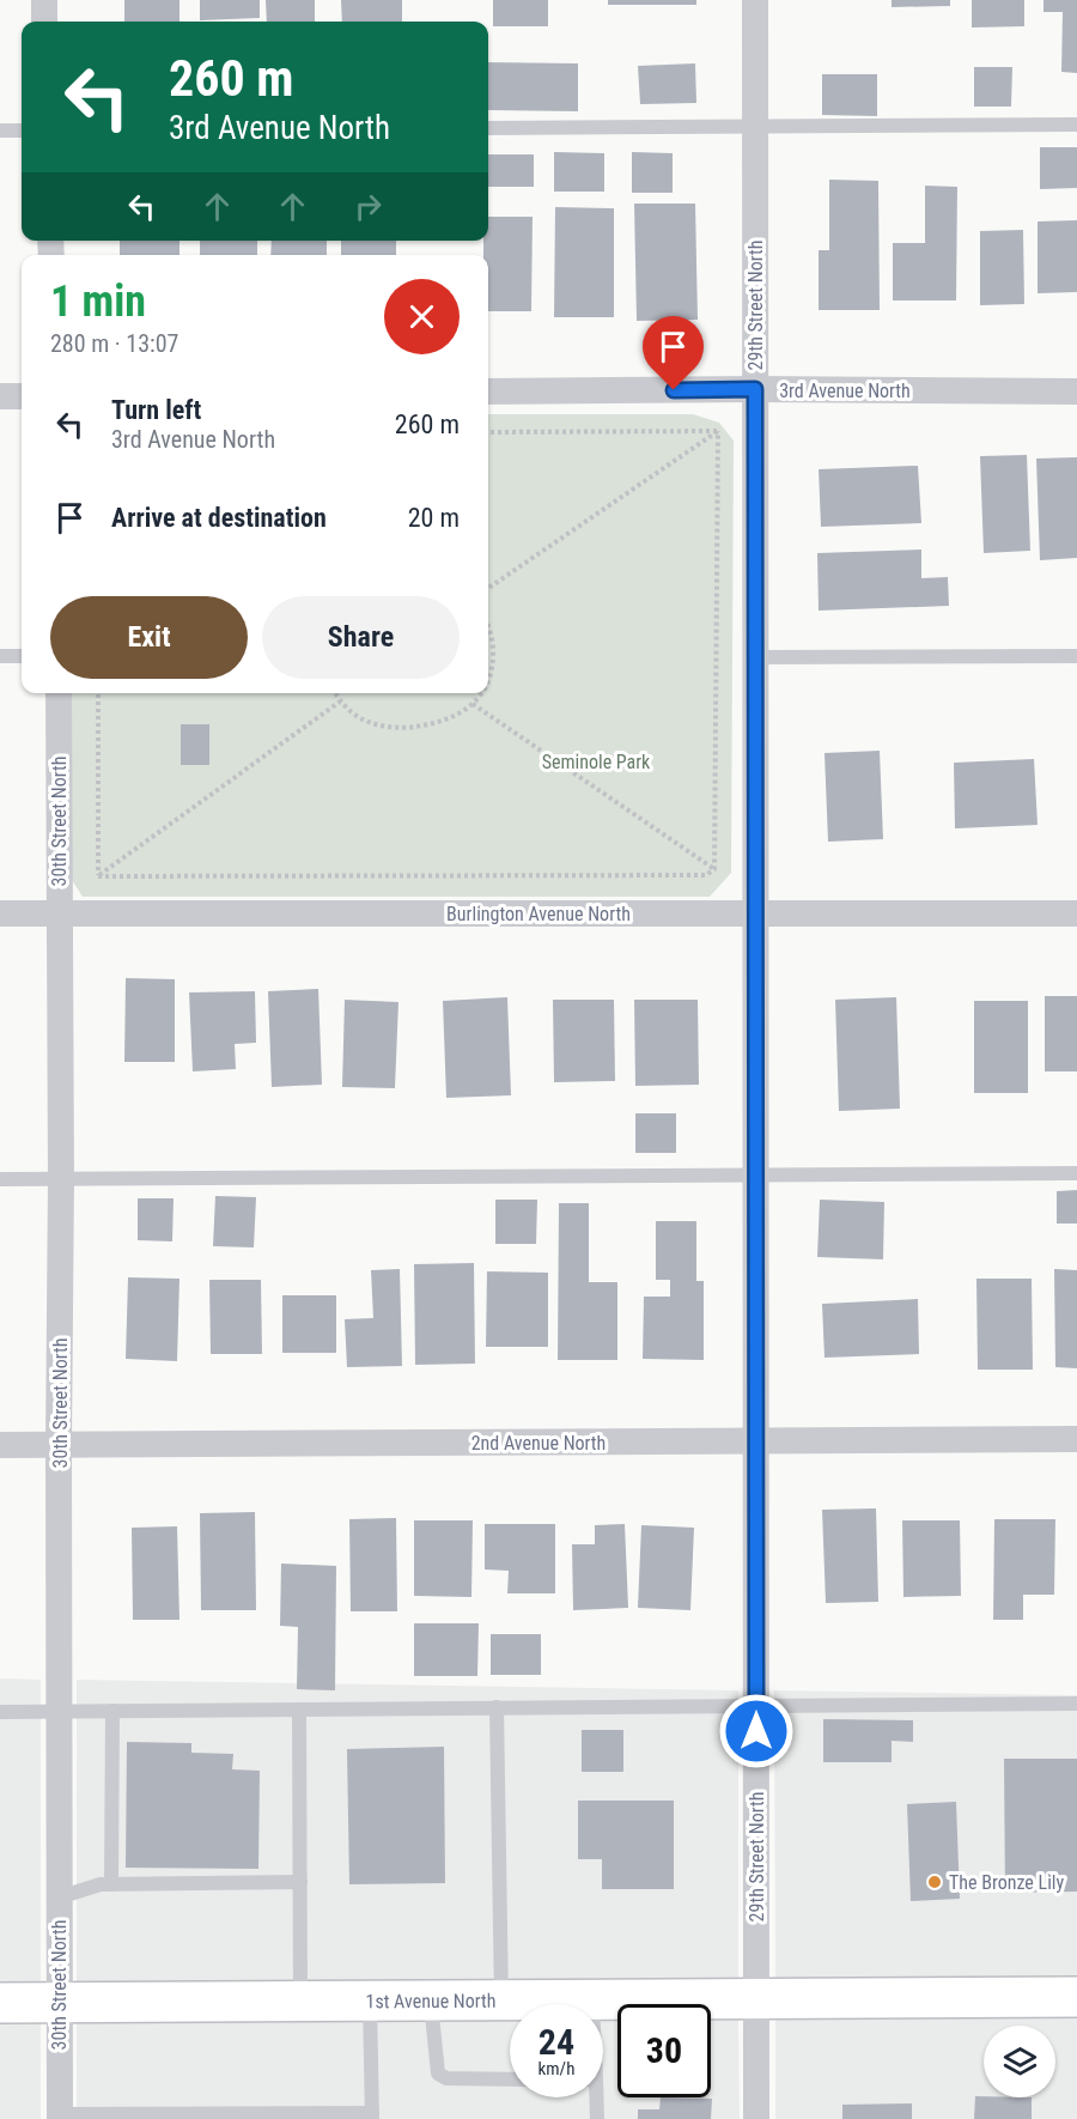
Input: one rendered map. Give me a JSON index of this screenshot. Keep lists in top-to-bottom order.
{
  "streets": {
    "main road": ["1st Avenue North"],
    "street": [
      "29th Street North",
      "3rd Avenue North",
      "30th Street North",
      "Burlington Avenue North",
      "2nd Avenue North"
    ]
  },
  "crossings": [
    ["29th Street North", "3rd Avenue North"],
    ["29th Street North", "Burlington Avenue North"],
    ["29th Street North", "2nd Avenue North"],
    ["29th Street North", "1st Avenue North"],
    ["30th Street North", "Burlington Avenue North"],
    ["30th Street North", "2nd Avenue North"],
    ["30th Street North", "1st Avenue North"]
  ],
  "parks": ["Seminole Park"],
  "places": ["The Bronze Lily"],
  "page": {
    "turn": ["260 m", "3rd Avenue North"],
    "heading": ["1 min", "280 m · 13:07"],
    "list": [
      {
        "name": "Turn left",
        "note": "3rd Avenue North",
        "value": "260 m"
      },
      {
        "name": "Arrive at destination",
        "value": "20 m"
      }
    ],
    "buttons": ["Exit", "Share"],
    "speed": "24 km/h",
    "limit": "30"
  }
}
